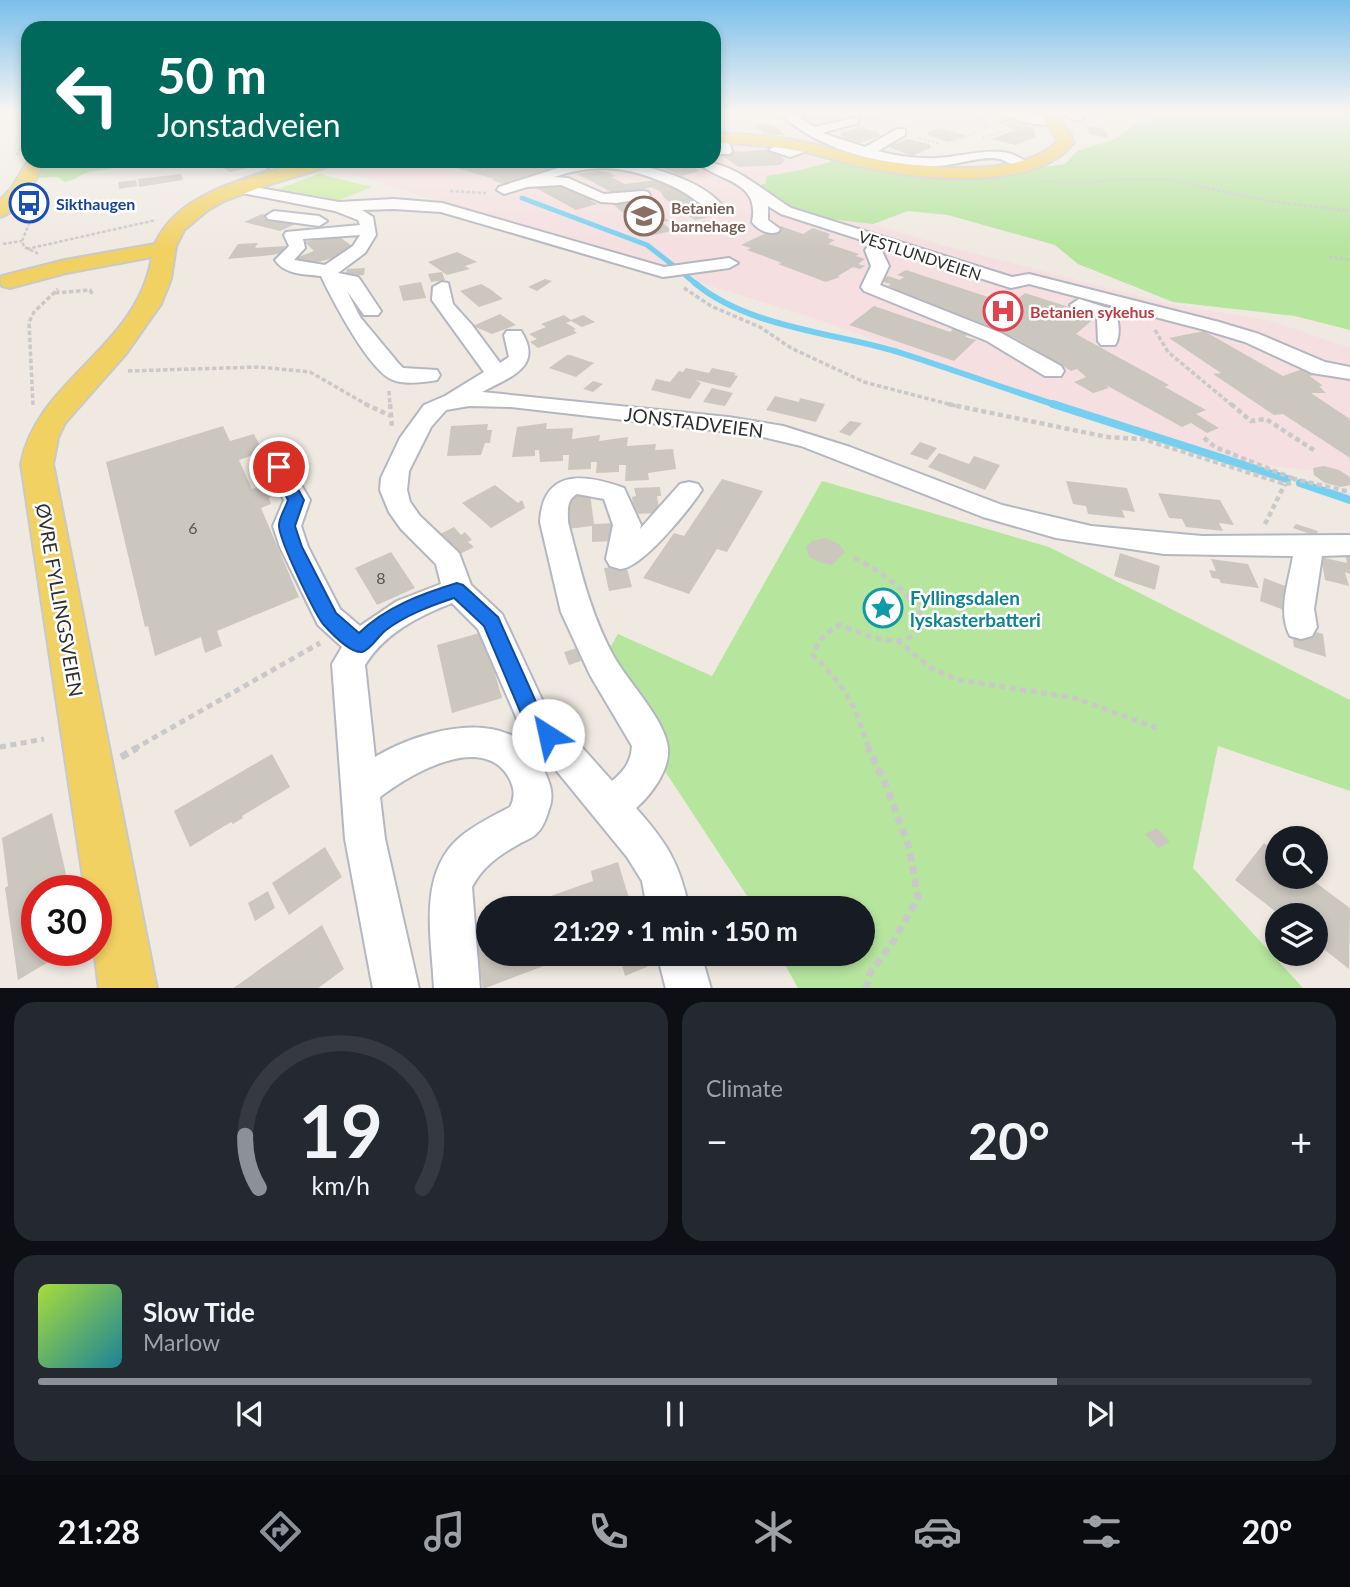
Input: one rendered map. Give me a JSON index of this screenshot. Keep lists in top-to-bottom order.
{
  "streets": {
    "main road": ["ØVRE FYLLINGSVEIEN"],
    "street": ["VESTLUNDVEIEN", "JONSTADVEIEN"]
  },
  "places": {
    "bus stop": ["Sikthaugen"],
    "school or university": ["Betanien barnehage"],
    "hospital": ["Betanien sykehus"],
    "place": ["Fyllingsdalen lyskasterbatteri"]
  },
  "house_numbers": ["6", "8"],
  "page": {
    "turn": ["50 m", "Jonstadveien"],
    "limit": "30",
    "trip": "21:29 · 1 min · 150 m",
    "tile": "Climate",
    "heat": ["−", "20°", "+"],
    "song": ["Slow Tide", "Marlow"],
    "tabs": ["21:28", "20°"],
    "gauge": ["19", "km/h"]
  }
}
